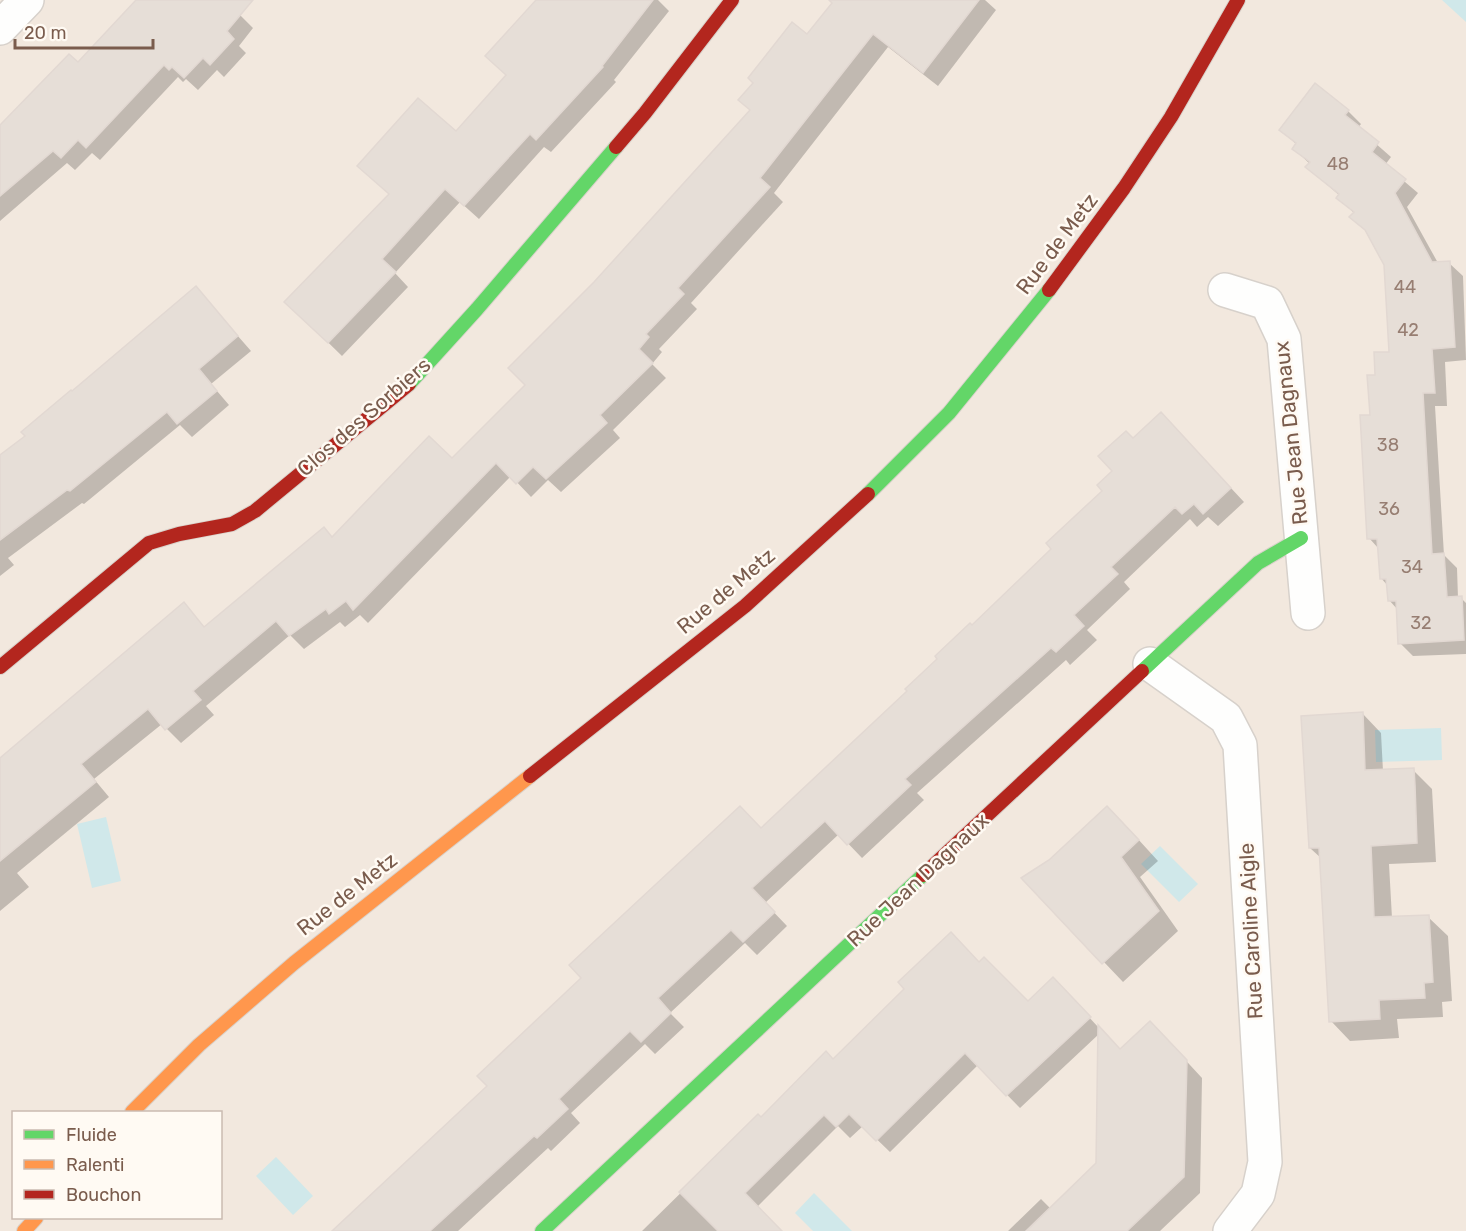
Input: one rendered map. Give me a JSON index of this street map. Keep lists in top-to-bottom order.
{
  "streets": {
    "street": [
      "Rue de Metz",
      "Clos des Sorbiers",
      "Rue Jean Dagnaux",
      "Rue Caroline Aigle"
    ]
  },
  "crossings": [
    ["Rue Jean Dagnaux", "Rue Caroline Aigle"]
  ],
  "house_numbers": [
    "48",
    "44",
    "42",
    "38",
    "36",
    "34",
    "32"
  ],
  "legend": ["Fluide", "Ralenti", "Bouchon"],
  "scale_bar": "20 m"
}
